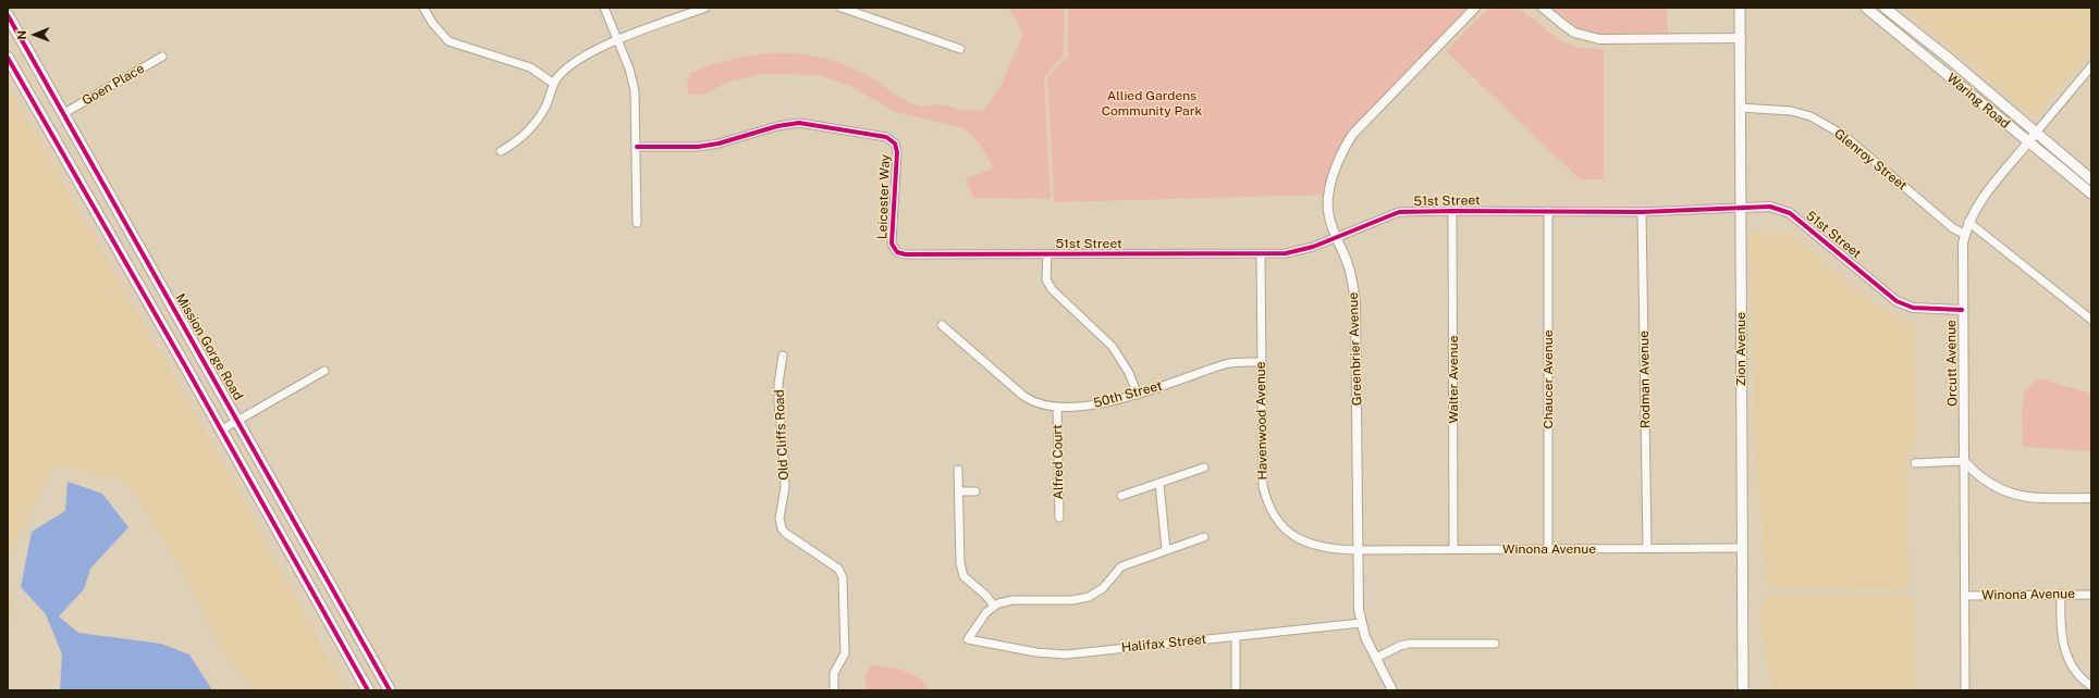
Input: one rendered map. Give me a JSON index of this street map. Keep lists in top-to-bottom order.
{
  "streets": {
    "main road": ["Waring Road", "Mission Gorge Road", "Zion Avenue"],
    "street": [
      "Goen Place",
      "Glenroy Street",
      "Leicester Way",
      "51st Street",
      "Greenbrier Avenue",
      "Orcutt Avenue",
      "Walter Avenue",
      "Chaucer Avenue",
      "Rodman Avenue",
      "50th Street",
      "Havenwood Avenue",
      "Old Cliffs Road",
      "Alfred Court",
      "Winona Avenue",
      "Halifax Street"
    ]
  },
  "crossings": [
    ["Goen Place", "Mission Gorge Road"],
    ["Waring Road", "Orcutt Avenue"],
    ["Glenroy Street", "Zion Avenue"],
    ["Glenroy Street", "Orcutt Avenue"],
    ["Leicester Way", "51st Street"],
    ["51st Street", "Greenbrier Avenue"],
    ["51st Street", "Zion Avenue"],
    ["51st Street", "Orcutt Avenue"],
    ["51st Street", "Walter Avenue"],
    ["51st Street", "Chaucer Avenue"],
    ["51st Street", "Rodman Avenue"],
    ["51st Street", "Havenwood Avenue"],
    ["Greenbrier Avenue", "Havenwood Avenue"],
    ["Greenbrier Avenue", "Winona Avenue"],
    ["Greenbrier Avenue", "Halifax Street"],
    ["Zion Avenue", "Winona Avenue"],
    ["Orcutt Avenue", "Winona Avenue"],
    ["Walter Avenue", "Winona Avenue"],
    ["Chaucer Avenue", "Winona Avenue"],
    ["Rodman Avenue", "Winona Avenue"],
    ["50th Street", "Havenwood Avenue"],
    ["50th Street", "Alfred Court"],
    ["Havenwood Avenue", "Winona Avenue"]
  ],
  "parks": ["Allied Gardens Community Park"],
  "north": "left"
}
